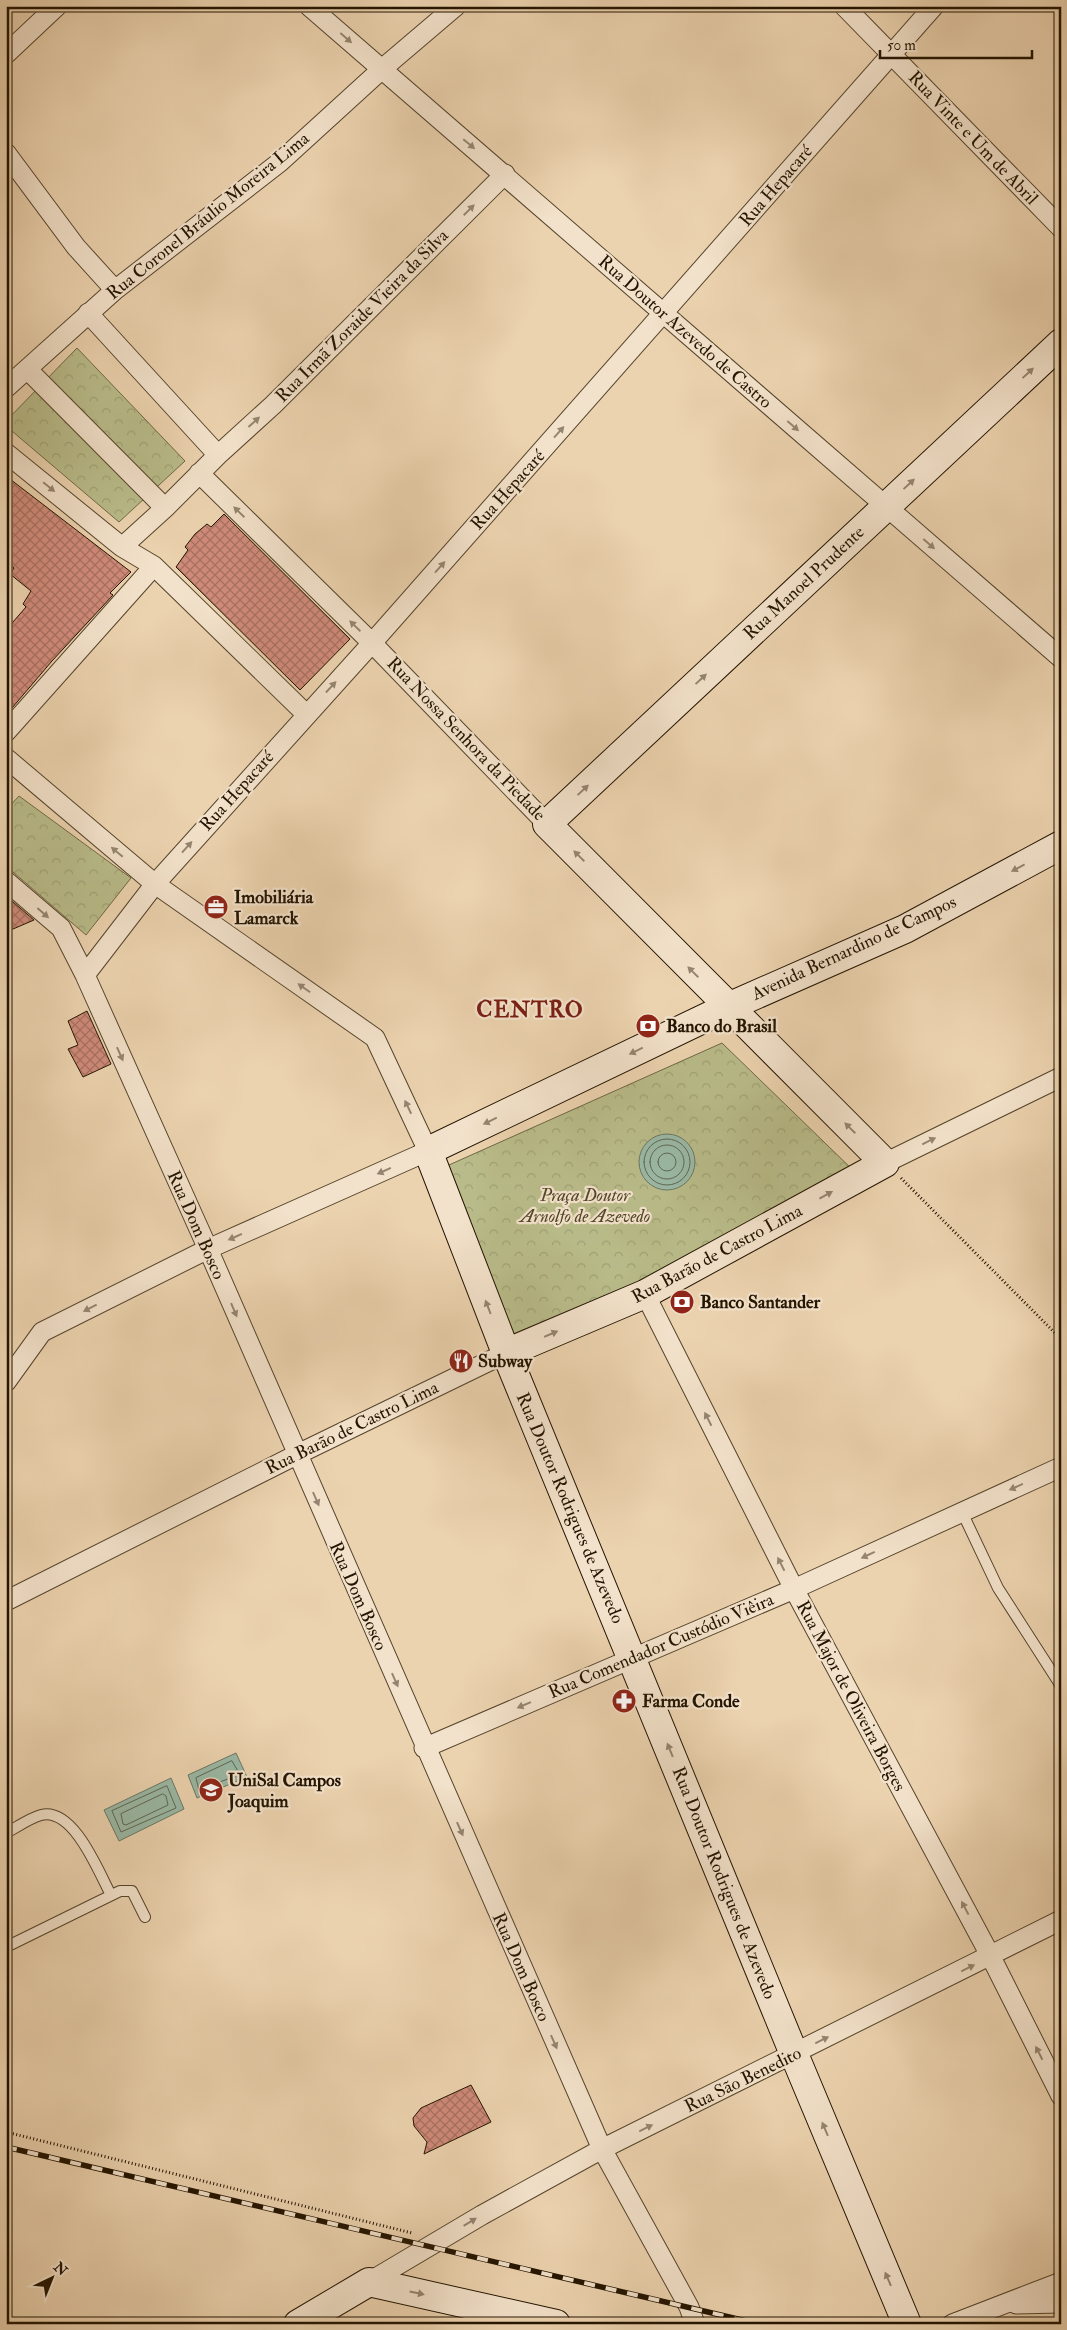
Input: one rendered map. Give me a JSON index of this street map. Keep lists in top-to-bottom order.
{
  "streets": {
    "street": [
      "Rua Vinte e Um de Abril",
      "Rua Hepacaré",
      "Rua Coronel Bráulio Moreira Lima",
      "Rua Irmã Zoraide Vieira da Silva",
      "Rua Doutor Azevedo de Castro",
      "Rua Manoel Prudente",
      "Rua Nossa Senhora da Piedade",
      "Avenida Bernardino de Campos",
      "Rua Dom Bosco",
      "Rua Barão de Castro Lima",
      "Rua Doutor Rodrigues de Azevedo",
      "Rua Comendador Custódio Viêira",
      "Rua Major de Oliveira Borges",
      "Rua São Benedito"
    ]
  },
  "crossings": [
    ["Rua Vinte e Um de Abril", "Rua Hepacaré"],
    ["Rua Hepacaré", "Rua Doutor Azevedo de Castro"],
    ["Rua Hepacaré", "Rua Nossa Senhora da Piedade"],
    ["Rua Hepacaré", "Rua Dom Bosco"],
    ["Rua Hepacaré", "Rua Doutor Rodrigues de Azevedo"],
    ["Rua Coronel Bráulio Moreira Lima", "Rua Doutor Azevedo de Castro"],
    ["Rua Irmã Zoraide Vieira da Silva", "Rua Doutor Azevedo de Castro"],
    ["Rua Doutor Azevedo de Castro", "Rua Manoel Prudente"],
    ["Rua Manoel Prudente", "Rua Nossa Senhora da Piedade"],
    ["Rua Nossa Senhora da Piedade", "Avenida Bernardino de Campos"],
    ["Rua Nossa Senhora da Piedade", "Rua Barão de Castro Lima"],
    ["Avenida Bernardino de Campos", "Rua Doutor Rodrigues de Azevedo"],
    ["Rua Dom Bosco", "Rua Barão de Castro Lima"],
    ["Rua Dom Bosco", "Rua Comendador Custódio Viêira"],
    ["Rua Dom Bosco", "Rua São Benedito"],
    ["Rua Barão de Castro Lima", "Rua Doutor Rodrigues de Azevedo"],
    ["Rua Barão de Castro Lima", "Rua Major de Oliveira Borges"],
    ["Rua Doutor Rodrigues de Azevedo", "Rua Comendador Custódio Viêira"],
    ["Rua Doutor Rodrigues de Azevedo", "Rua São Benedito"],
    ["Rua Comendador Custódio Viêira", "Rua Major de Oliveira Borges"],
    ["Rua Major de Oliveira Borges", "Rua São Benedito"]
  ],
  "one_way": [
    "Rua Hepacaré",
    "Rua Irmã Zoraide Vieira da Silva",
    "Rua Doutor Azevedo de Castro",
    "Rua Manoel Prudente",
    "Avenida Bernardino de Campos",
    "Rua Dom Bosco",
    "Rua Barão de Castro Lima",
    "Rua Doutor Rodrigues de Azevedo",
    "Rua Comendador Custódio Viêira",
    "Rua Major de Oliveira Borges",
    "Rua São Benedito"
  ],
  "districts": ["CENTRO"],
  "parks": ["Praça Doutor Arnolfo de Azevedo"],
  "places": {
    "office": ["Imobiliária Lamarck"],
    "bank": ["Banco do Brasil", "Banco Santander"],
    "restaurant": ["Subway"],
    "pharmacy": ["Farma Conde"],
    "school or university": ["UniSal Campos Joaquim"]
  },
  "scale_bar": "50 m",
  "north": "top right"
}
